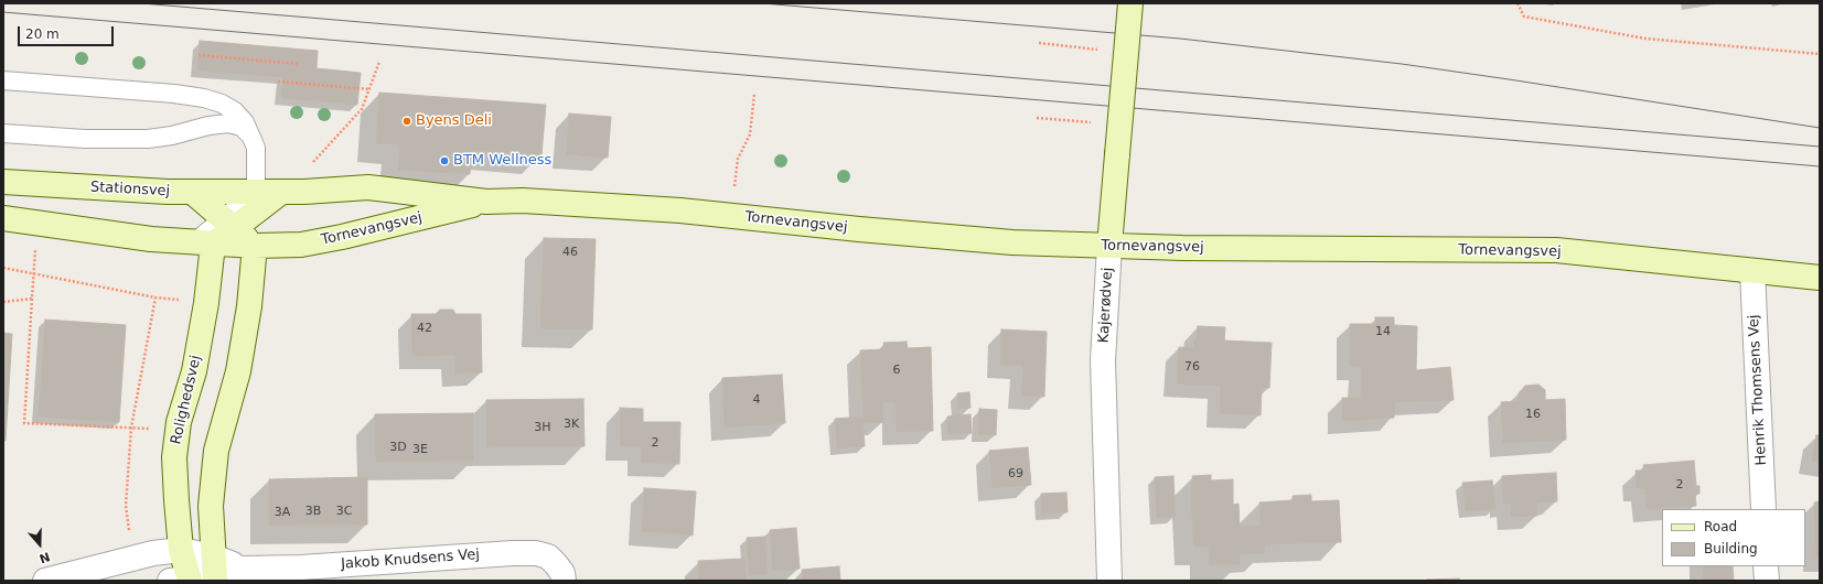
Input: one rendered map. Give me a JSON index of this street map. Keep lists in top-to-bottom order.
{
  "streets": {
    "street": [
      "Stationsvej",
      "Tornevangsvej",
      "Kajerødvej",
      "Henrik Thomsens Vej",
      "Rolighedsvej",
      "Jakob Knudsens Vej"
    ]
  },
  "crossings": [
    ["Stationsvej", "Tornevangsvej"],
    ["Tornevangsvej", "Kajerødvej"],
    ["Tornevangsvej", "Henrik Thomsens Vej"],
    ["Rolighedsvej", "Jakob Knudsens Vej"]
  ],
  "places": ["Byens Deli", "BTM Wellness"],
  "house_numbers": [
    "46",
    "42",
    "14",
    "76",
    "6",
    "4",
    "16",
    "3K",
    "3H",
    "2",
    "3D",
    "3E",
    "69",
    "2",
    "3B",
    "3C",
    "3A"
  ],
  "legend": ["Road", "Building"],
  "scale_bar": "20 m",
  "north": "bottom"
}
